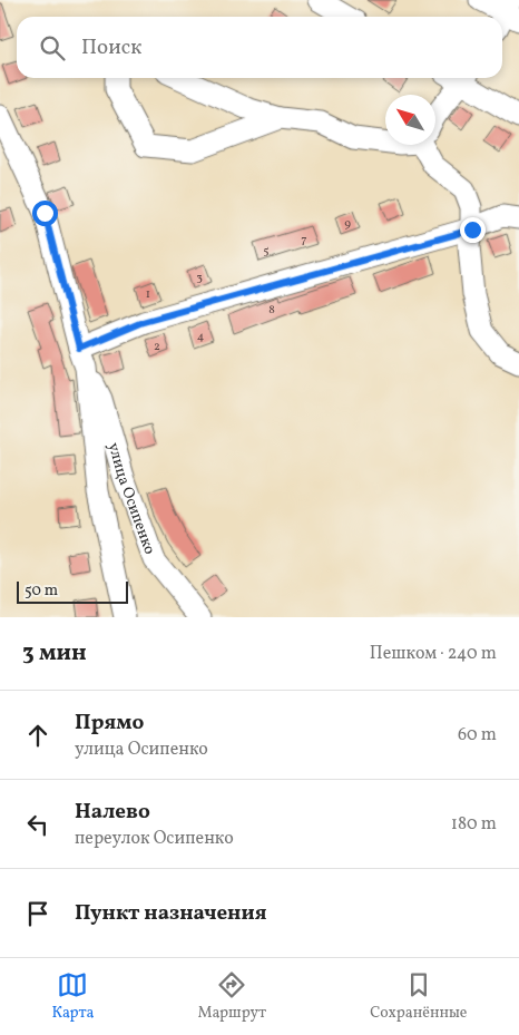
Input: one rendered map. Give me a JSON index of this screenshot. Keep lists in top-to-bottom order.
{
  "streets": {
    "street": ["улица Осипенко"]
  },
  "house_numbers": [
    "9",
    "7",
    "5",
    "3",
    "1",
    "8",
    "4",
    "2"
  ],
  "scale_bar": "50 m",
  "north": "top left",
  "page": {
    "search": "Поиск",
    "scale": "50 m",
    "heading": ["3 мин", "Пешком · 240 m"],
    "list": [
      ["Прямо", "улица Осипенко", "60 m"],
      ["Налево", "переулок Осипенко", "180 m"],
      "Пункт назначения"
    ],
    "nav": ["Карта", "Маршрут", "Сохранённые"]
  }
}
